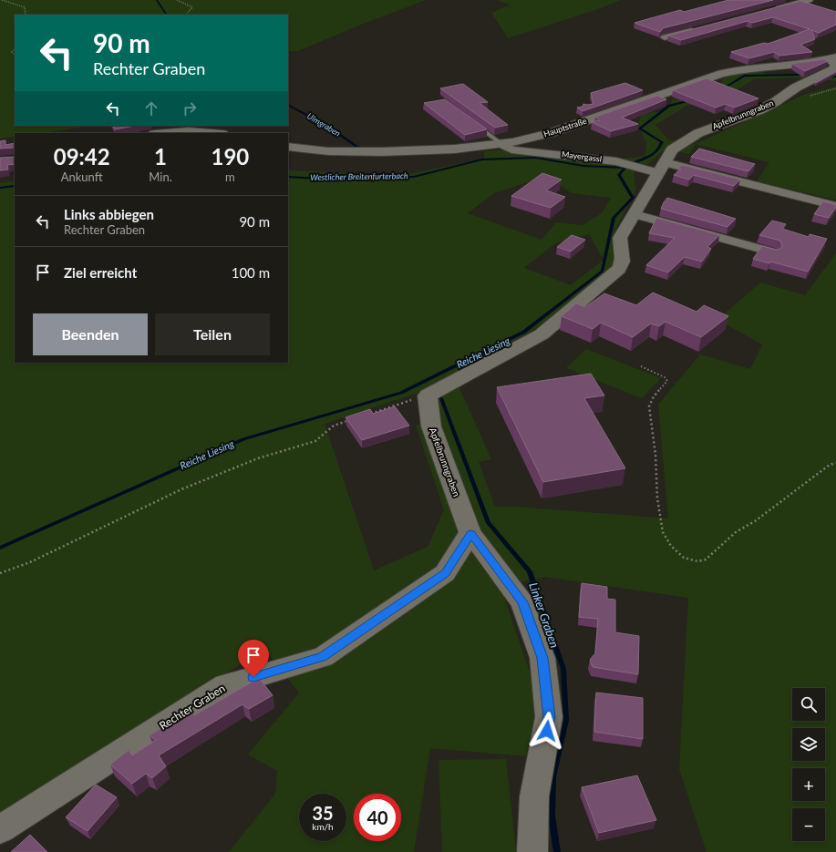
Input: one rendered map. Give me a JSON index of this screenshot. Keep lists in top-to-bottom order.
{
  "streets": {
    "street": [
      "Apfelbrunngraben",
      "Hauptstraße",
      "Mayergassl",
      "Rechter Graben"
    ]
  },
  "crossings": [
    ["Apfelbrunngraben", "Hauptstraße"],
    ["Apfelbrunngraben", "Mayergassl"],
    ["Apfelbrunngraben", "Rechter Graben"],
    ["Hauptstraße", "Mayergassl"]
  ],
  "water": [
    "Ulmgraben",
    "Westlicher Breitenfurterbach",
    "Reiche Liesing",
    "Linker Graben"
  ],
  "page": {
    "turn": ["90 m", "Rechter Graben"],
    "eta": [
      "09:42",
      "Ankunft",
      "1",
      "Min.",
      "190",
      "m"
    ],
    "list": [
      {
        "name": "Links abbiegen",
        "note": "Rechter Graben",
        "value": "90 m"
      },
      {
        "name": "Ziel erreicht",
        "value": "100 m"
      }
    ],
    "buttons": ["Beenden", "Teilen"],
    "map_buttons": ["+", "−"],
    "speed": "35 km/h",
    "limit": "40"
  }
}
